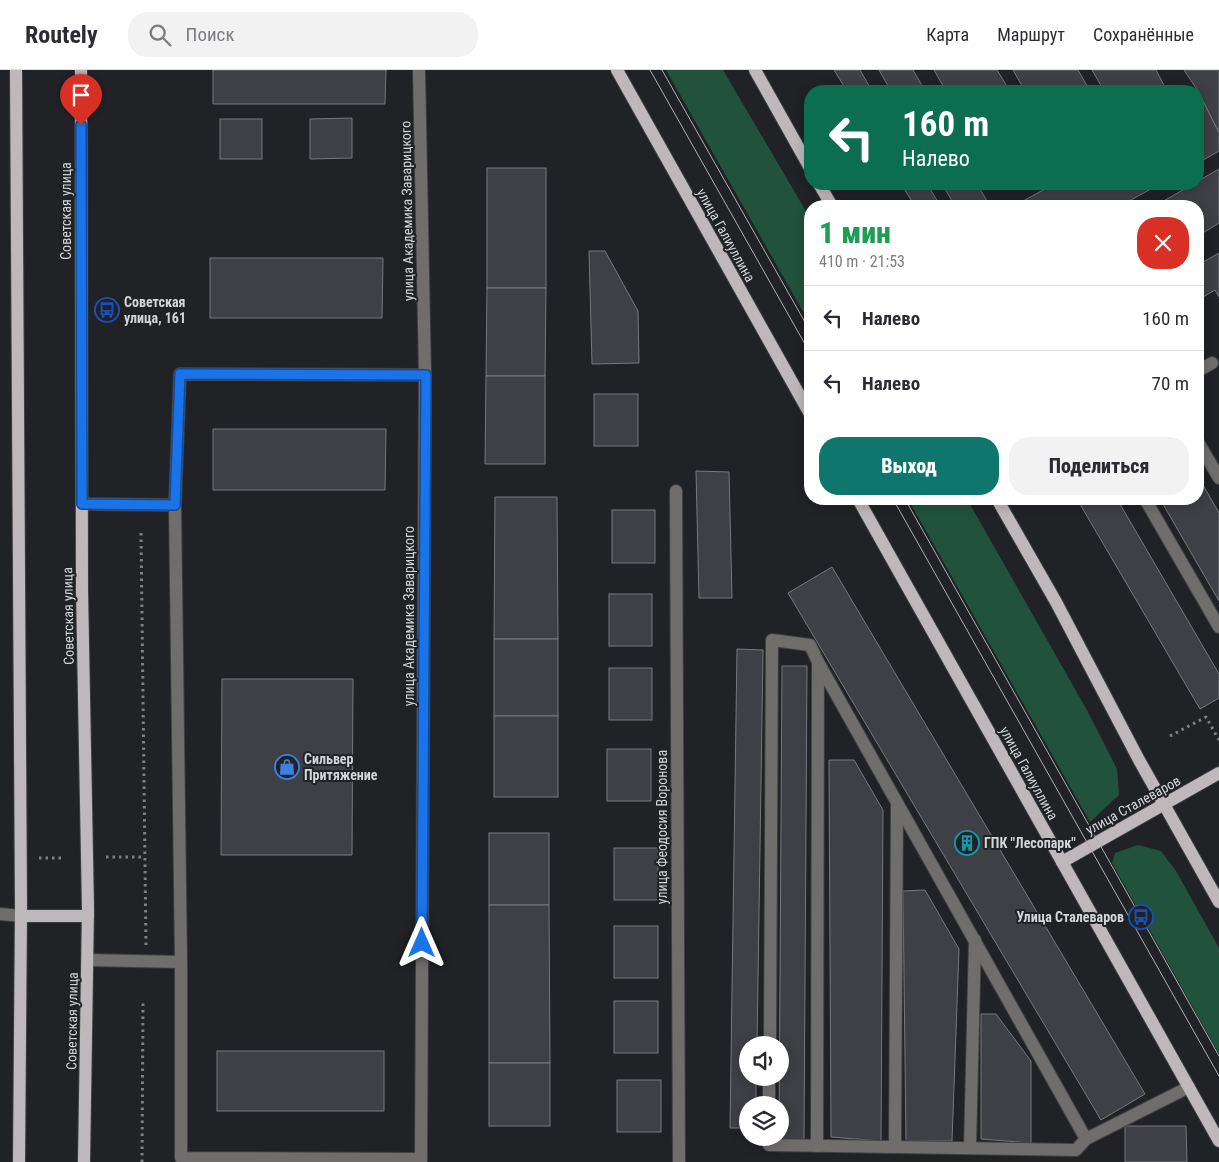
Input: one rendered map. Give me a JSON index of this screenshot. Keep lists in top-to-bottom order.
{
  "streets": {
    "main road": ["Советская улица", "улица Галиуллина", "улица Сталеваров"],
    "street": ["улица Академика Заварицкого", "улица Феодосия Воронова"]
  },
  "crossings": [
    ["улица Галиуллина", "улица Сталеваров"]
  ],
  "places": {
    "bus stop": ["Советская улица, 161", "Улица Сталеваров"],
    "shop": ["Сильвер Притяжение"],
    "building": ["ГПК \"Лесопарк\""]
  },
  "page": {
    "header": "Routely",
    "search": "Поиск",
    "nav": ["Карта", "Маршрут", "Сохранённые"],
    "turn": ["160 m", "Налево"],
    "heading": ["1 мин", "410 m · 21:53"],
    "list": [
      {
        "name": "Налево",
        "value": "160 m"
      },
      {
        "name": "Налево",
        "value": "70 m"
      }
    ],
    "buttons": ["Выход", "Поделиться"]
  }
}
